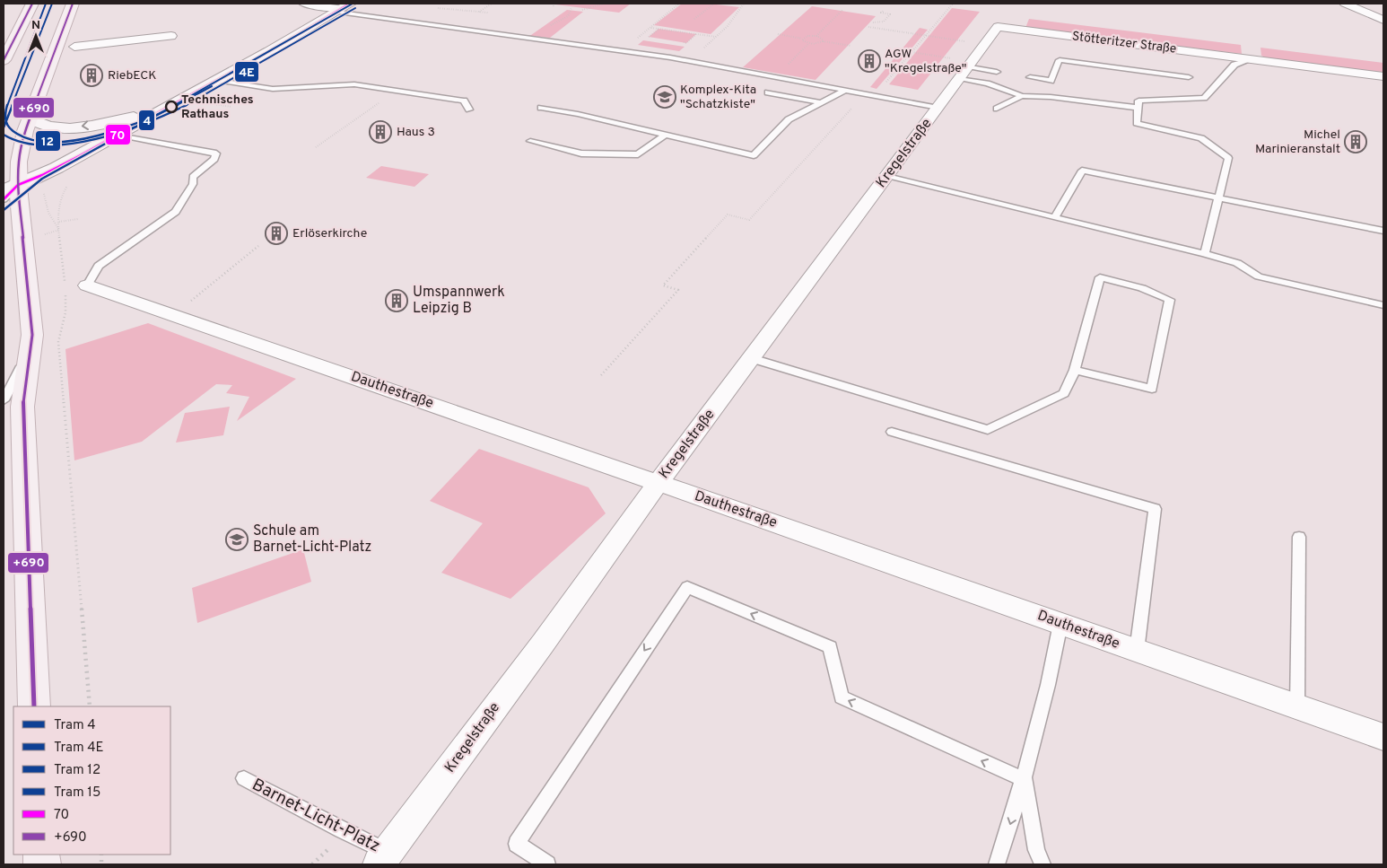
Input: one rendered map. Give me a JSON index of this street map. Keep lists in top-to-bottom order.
{
  "streets": {
    "street": ["Stötteritzer Straße", "Kregelstraße", "Dauthestraße"],
    "lane": ["Barnet-Licht-Platz"]
  },
  "crossings": [
    ["Stötteritzer Straße", "Kregelstraße"],
    ["Kregelstraße", "Dauthestraße"],
    ["Kregelstraße", "Barnet-Licht-Platz"]
  ],
  "places": {
    "building": [
      "AGW \"Kregelstraße\"",
      "RiebECK",
      "Haus 3",
      "Michel Marinieranstalt",
      "Erlöserkirche",
      "Umspannwerk Leipzig B"
    ],
    "school or university": ["Komplex-Kita \"Schatzkiste\"", "Schule am Barnet-Licht-Platz"],
    "other": ["Technisches Rathaus"]
  },
  "lines": [
    "tram line 4",
    "tram line 12",
    "tram line 15",
    "transit line 70",
    "transit line +690",
    "tram line 4E"
  ],
  "legend": [
    "Tram 4",
    "Tram 4E",
    "Tram 12",
    "Tram 15",
    "70",
    "+690"
  ],
  "north": "top"
}
